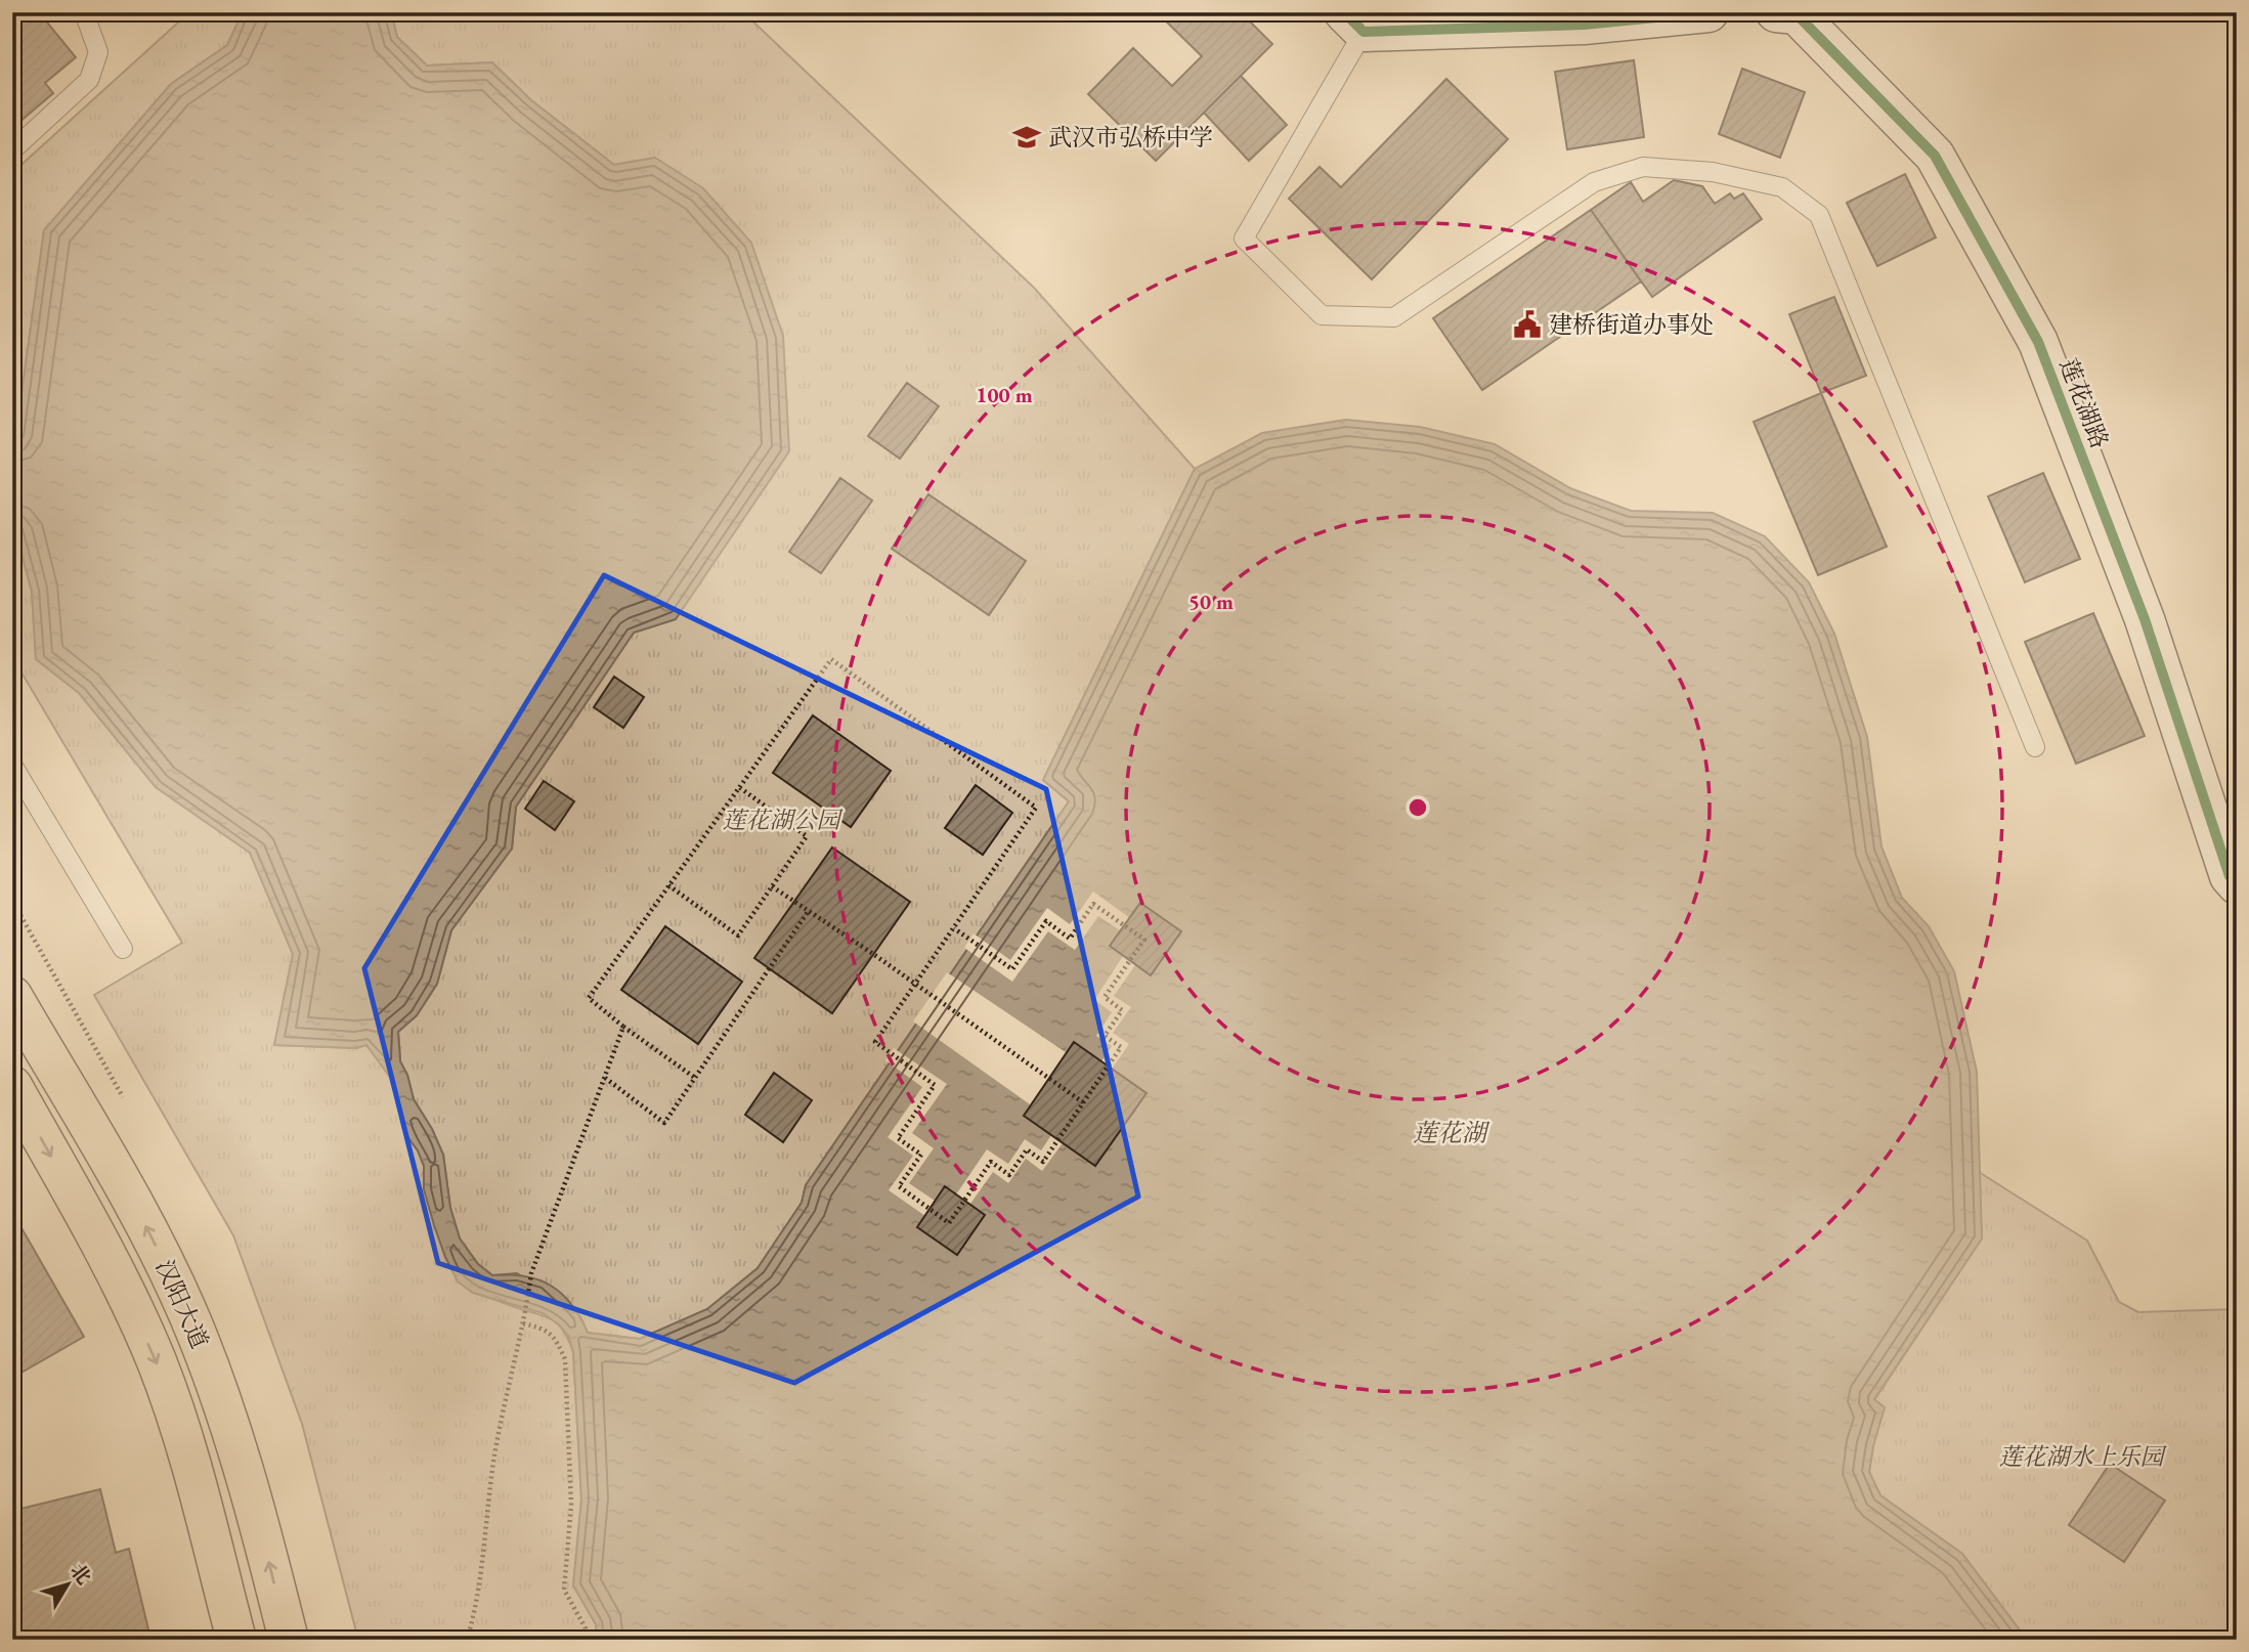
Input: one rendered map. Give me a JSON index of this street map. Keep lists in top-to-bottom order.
{
  "streets": {
    "main road": ["汉阳大道"],
    "street": ["莲花湖路"]
  },
  "water": ["莲花湖"],
  "parks": ["莲花湖公园", "莲花湖水上乐园"],
  "places": {
    "school or university": ["武汉市弘桥中学"],
    "public building": ["建桥街道办事处"]
  },
  "north": "top right",
  "rings": ["100 m", "50 m"]
}
